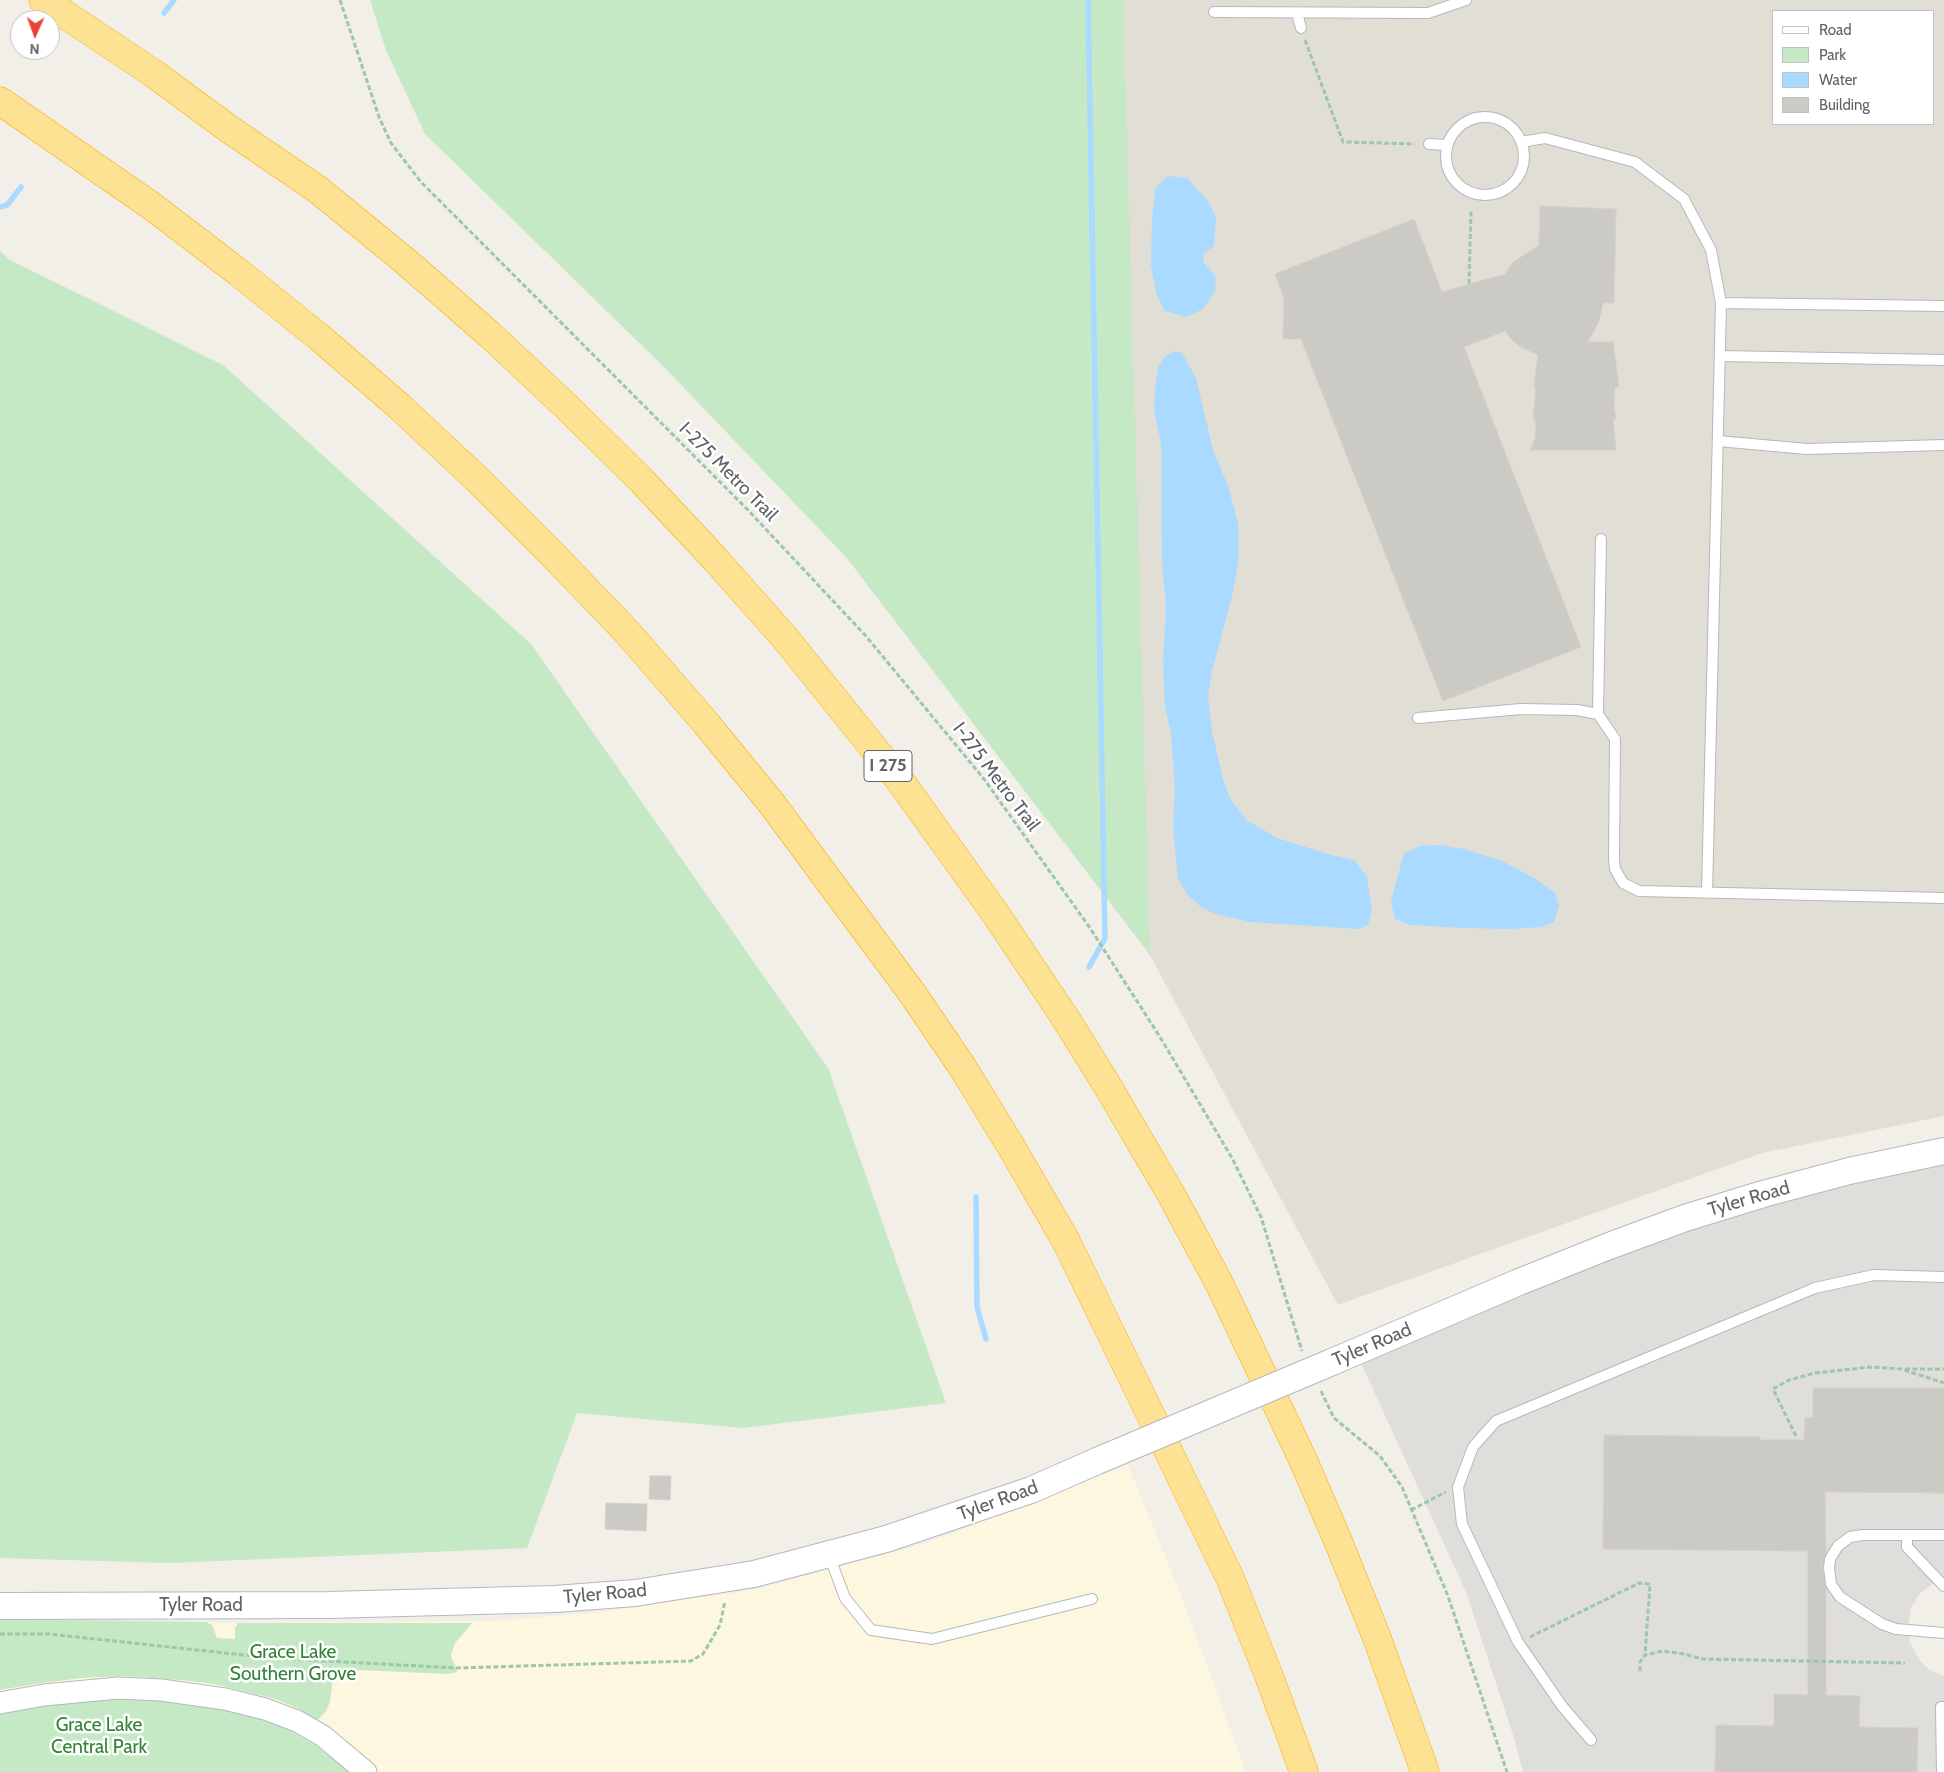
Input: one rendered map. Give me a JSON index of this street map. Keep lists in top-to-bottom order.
{
  "streets": {
    "highway": ["I 275"],
    "street": ["Tyler Road"],
    "path": ["I-275 Metro Trail"]
  },
  "parks": ["Grace Lake Southern Grove", "Grace Lake Central Park"],
  "legend": [
    "Road",
    "Park",
    "Water",
    "Building"
  ],
  "north": "bottom"
}
